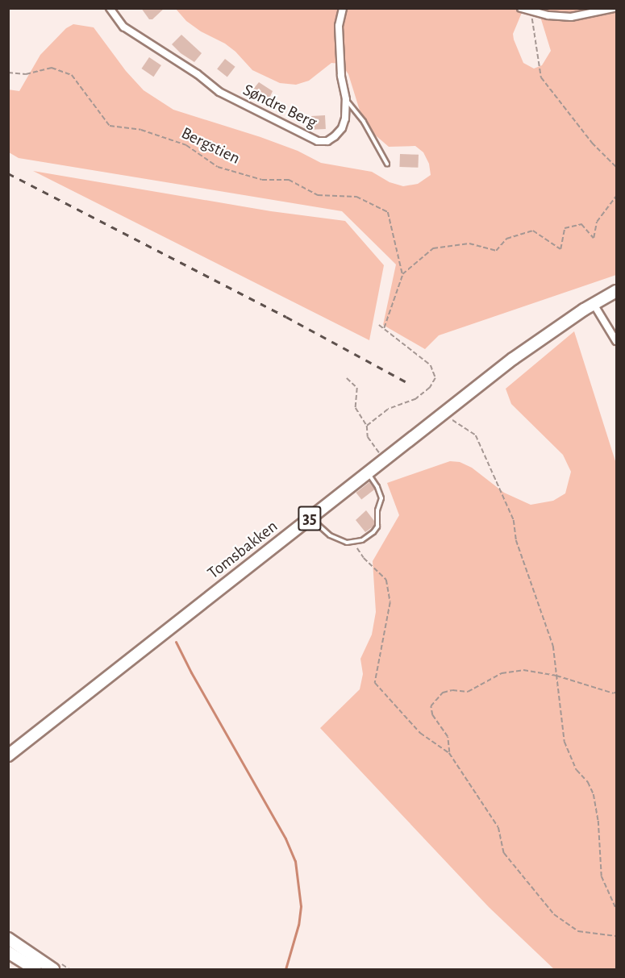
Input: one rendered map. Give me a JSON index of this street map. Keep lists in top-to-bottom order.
{
  "streets": {
    "main road": ["35", "Tomsbakken"],
    "street": ["Søndre Berg"],
    "path": ["Bergstien"]
  }
}
